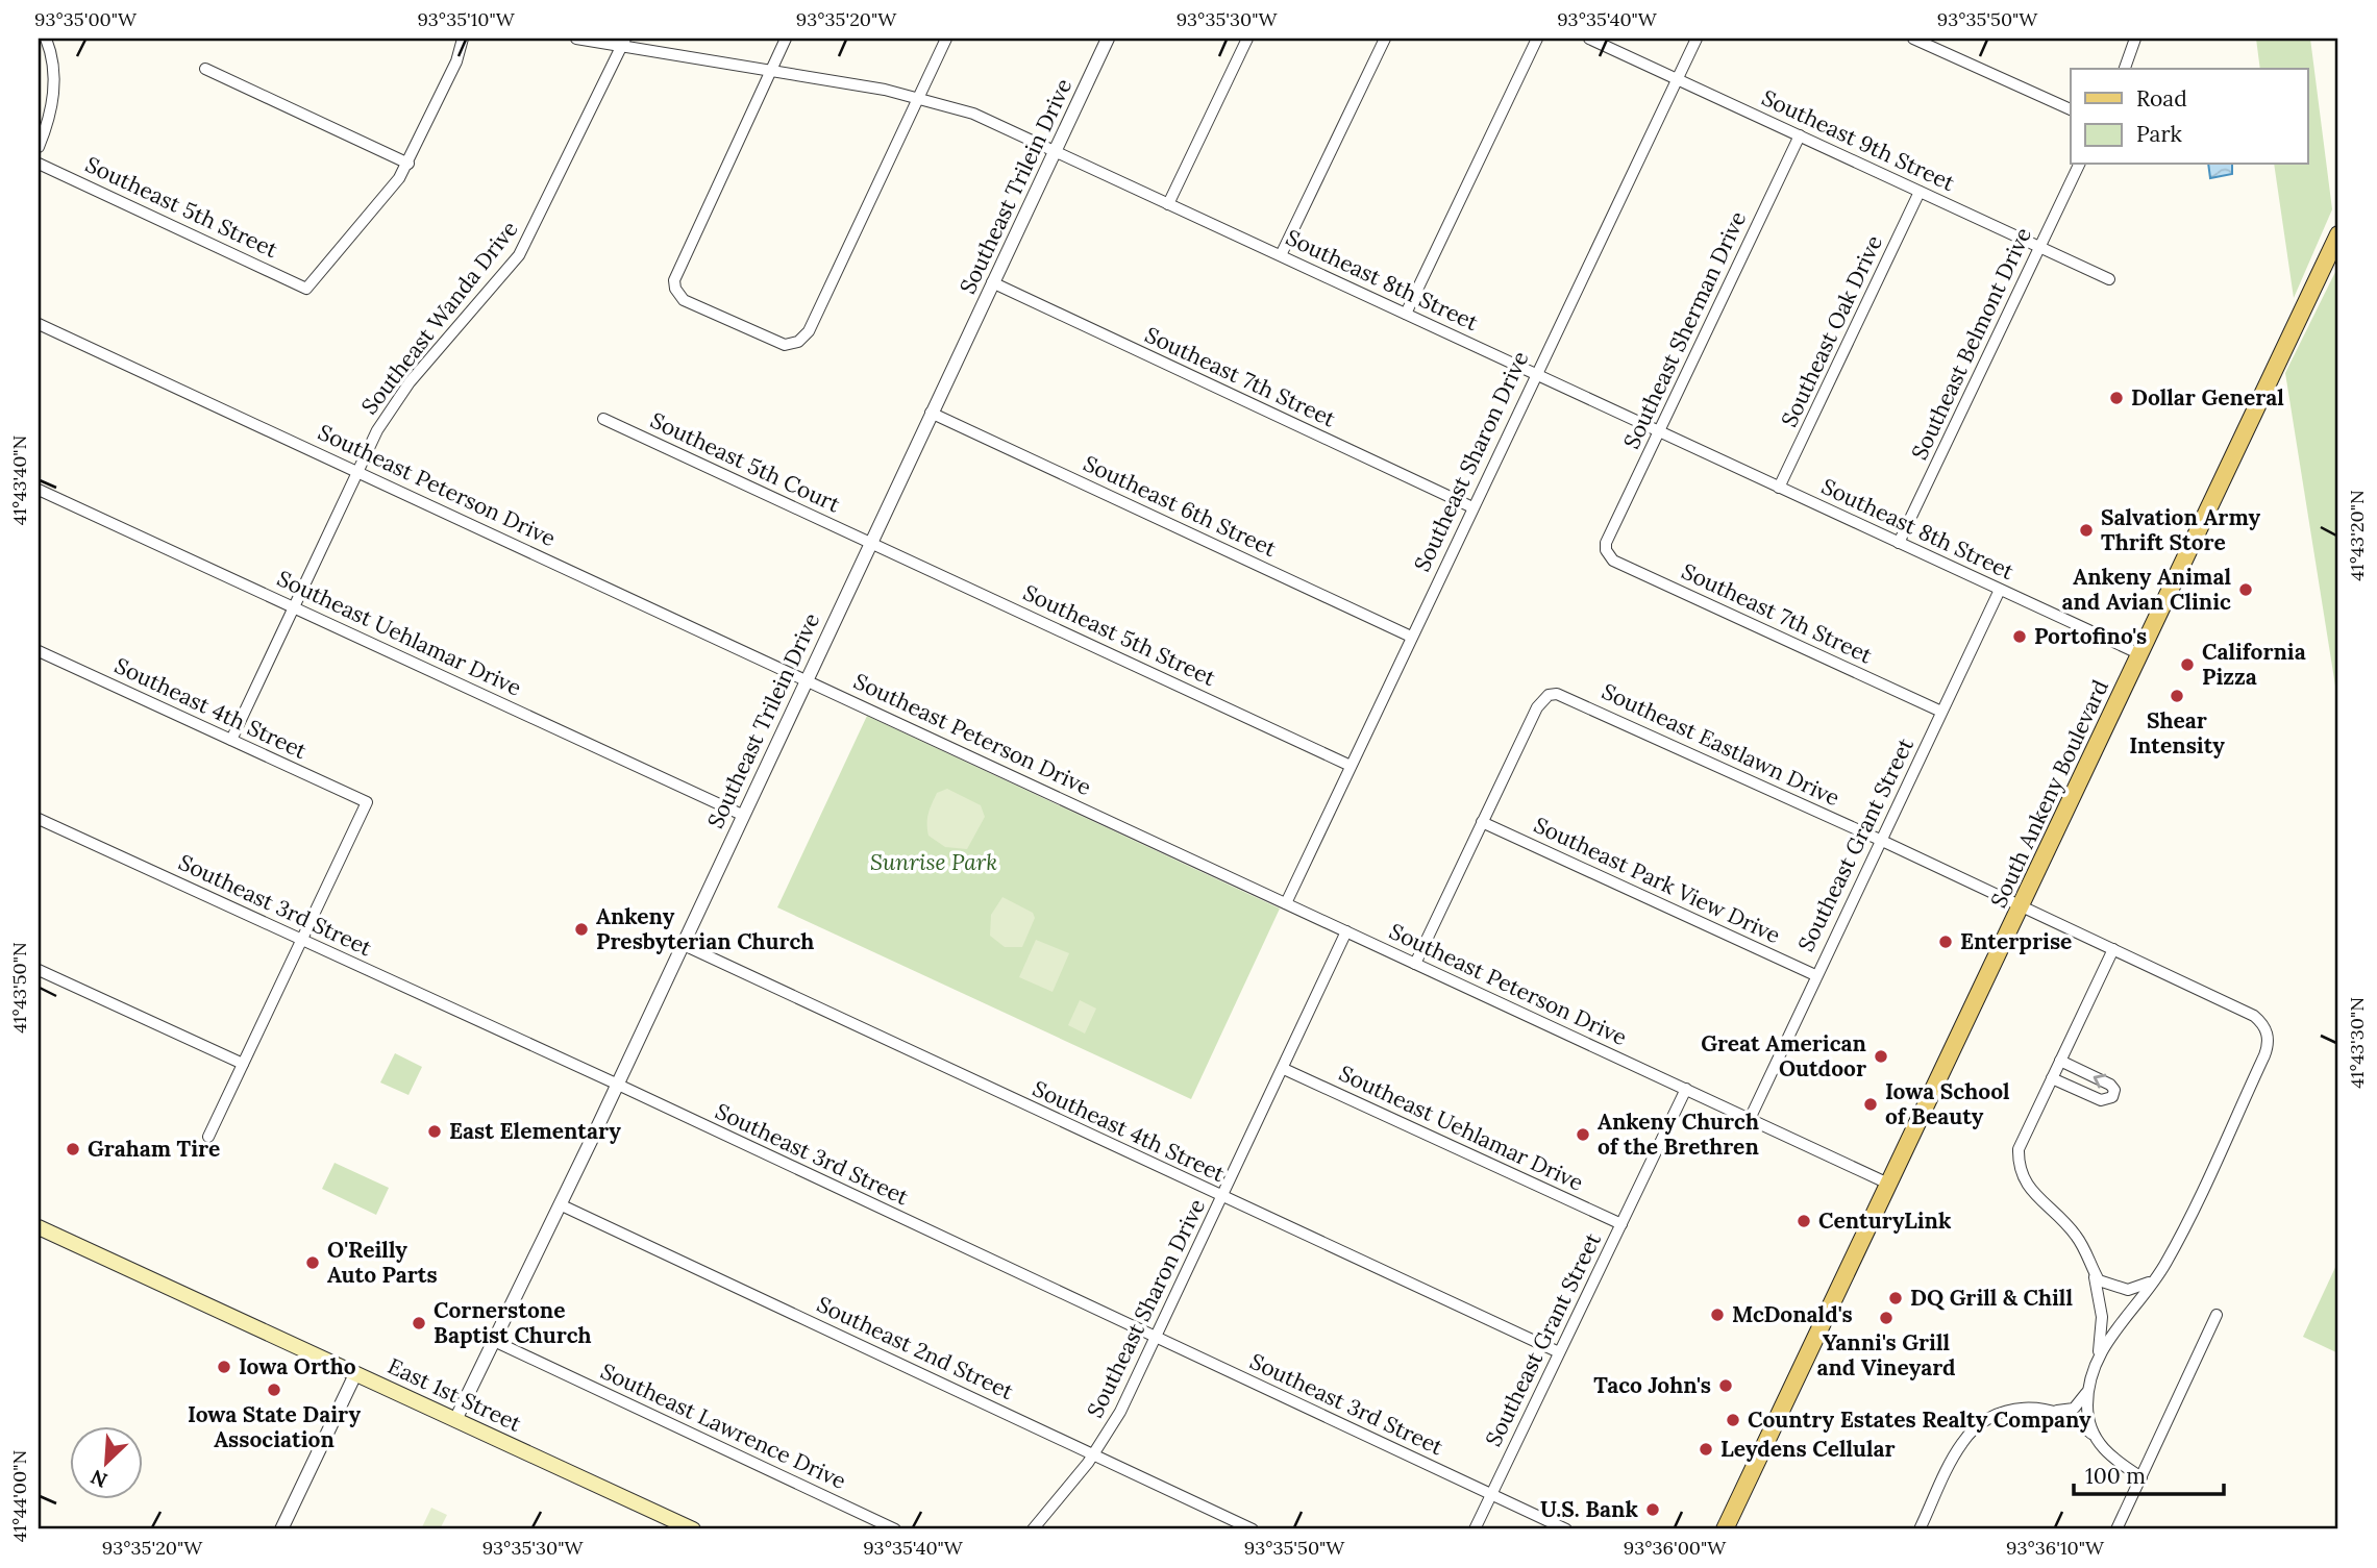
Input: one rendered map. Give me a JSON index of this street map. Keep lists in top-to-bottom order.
{
  "streets": {
    "main road": ["South Ankeny Boulevard", "East 1st Street"],
    "street": [
      "Southeast 9th Street",
      "Southeast Trilein Drive",
      "Southeast 5th Street",
      "Southeast 8th Street",
      "Southeast Wanda Drive",
      "Southeast Sherman Drive",
      "Southeast Oak Drive",
      "Southeast Belmont Drive",
      "Southeast 7th Street",
      "Southeast Sharon Drive",
      "Southeast 5th Court",
      "Southeast Peterson Drive",
      "Southeast 6th Street",
      "Southeast Uehlamar Drive",
      "Southeast 4th Street",
      "Southeast Eastlawn Drive",
      "Southeast Grant Street",
      "Southeast Park View Drive",
      "Southeast 3rd Street",
      "Southeast 2nd Street",
      "Southeast Lawrence Drive"
    ]
  },
  "crossings": [
    ["Southeast 9th Street", "Southeast Sherman Drive"],
    ["Southeast 9th Street", "Southeast Oak Drive"],
    ["Southeast 9th Street", "Southeast Belmont Drive"],
    ["Southeast 9th Street", "Southeast Sharon Drive"],
    ["Southeast Trilein Drive", "Southeast 5th Street"],
    ["Southeast Trilein Drive", "Southeast 8th Street"],
    ["Southeast Trilein Drive", "Southeast 7th Street"],
    ["Southeast Trilein Drive", "Southeast 5th Court"],
    ["Southeast Trilein Drive", "Southeast Peterson Drive"],
    ["Southeast Trilein Drive", "Southeast 6th Street"],
    ["Southeast Trilein Drive", "Southeast Uehlamar Drive"],
    ["Southeast Trilein Drive", "Southeast 4th Street"],
    ["Southeast Trilein Drive", "Southeast 3rd Street"],
    ["Southeast Trilein Drive", "Southeast 2nd Street"],
    ["Southeast Trilein Drive", "East 1st Street"],
    ["Southeast Trilein Drive", "Southeast Lawrence Drive"],
    ["Southeast 5th Street", "Southeast Sharon Drive"],
    ["Southeast 5th Street", "Southeast 5th Court"],
    ["Southeast 8th Street", "Southeast Wanda Drive"],
    ["Southeast 8th Street", "Southeast Sherman Drive"],
    ["Southeast 8th Street", "Southeast Oak Drive"],
    ["Southeast 8th Street", "Southeast Belmont Drive"],
    ["Southeast 8th Street", "Southeast Sharon Drive"],
    ["Southeast 8th Street", "South Ankeny Boulevard"],
    ["Southeast 8th Street", "Southeast Grant Street"],
    ["Southeast Wanda Drive", "Southeast Peterson Drive"],
    ["Southeast Wanda Drive", "Southeast Uehlamar Drive"],
    ["Southeast Wanda Drive", "Southeast 4th Street"],
    ["Southeast Sherman Drive", "Southeast 7th Street"],
    ["Southeast 7th Street", "Southeast Sharon Drive"],
    ["Southeast 7th Street", "Southeast Grant Street"],
    ["Southeast Sharon Drive", "Southeast Peterson Drive"],
    ["Southeast Sharon Drive", "Southeast 6th Street"],
    ["Southeast Sharon Drive", "Southeast Uehlamar Drive"],
    ["Southeast Sharon Drive", "Southeast 4th Street"],
    ["Southeast Sharon Drive", "Southeast 3rd Street"],
    ["Southeast Sharon Drive", "Southeast 2nd Street"],
    ["Southeast Peterson Drive", "South Ankeny Boulevard"],
    ["Southeast Peterson Drive", "Southeast Grant Street"],
    ["Southeast Uehlamar Drive", "Southeast Grant Street"],
    ["Southeast 4th Street", "Southeast Grant Street"],
    ["Southeast 4th Street", "Southeast 3rd Street"],
    ["Southeast Eastlawn Drive", "South Ankeny Boulevard"],
    ["Southeast Eastlawn Drive", "Southeast Grant Street"],
    ["Southeast Eastlawn Drive", "Southeast Park View Drive"],
    ["Southeast Grant Street", "Southeast Park View Drive"],
    ["Southeast Grant Street", "Southeast 3rd Street"]
  ],
  "parks": ["Sunrise Park"],
  "places": [
    "Dollar General",
    "Salvation Army Thrift Store",
    "Ankeny Animal and Avian Clinic",
    "Portofino's",
    "California Pizza",
    "Shear Intensity",
    "Ankeny Presbyterian Church",
    "Enterprise",
    "Great American Outdoor",
    "Iowa School of Beauty",
    "East Elementary",
    "Ankeny Church of the Brethren",
    "Graham Tire",
    "CenturyLink",
    "O'Reilly Auto Parts",
    "DQ Grill & Chill",
    "McDonald's",
    "Yanni's Grill and Vineyard",
    "Cornerstone Baptist Church",
    "Iowa Ortho",
    "Taco John's",
    "Iowa State Dairy Association",
    "Country Estates Realty Company",
    "Leydens Cellular",
    "U.S. Bank"
  ],
  "legend": ["Road", "Park"],
  "scale_bar": "100 m",
  "north": "bottom left",
  "coordinates": [
    "93°35'00\"W",
    "93°35'10\"W",
    "93°35'20\"W",
    "93°35'30\"W",
    "93°35'40\"W",
    "93°35'50\"W",
    "41°43'40\"N",
    "41°43'20\"N",
    "41°43'50\"N",
    "41°43'30\"N",
    "41°44'00\"N",
    "93°36'00\"W",
    "93°36'10\"W"
  ]
}
